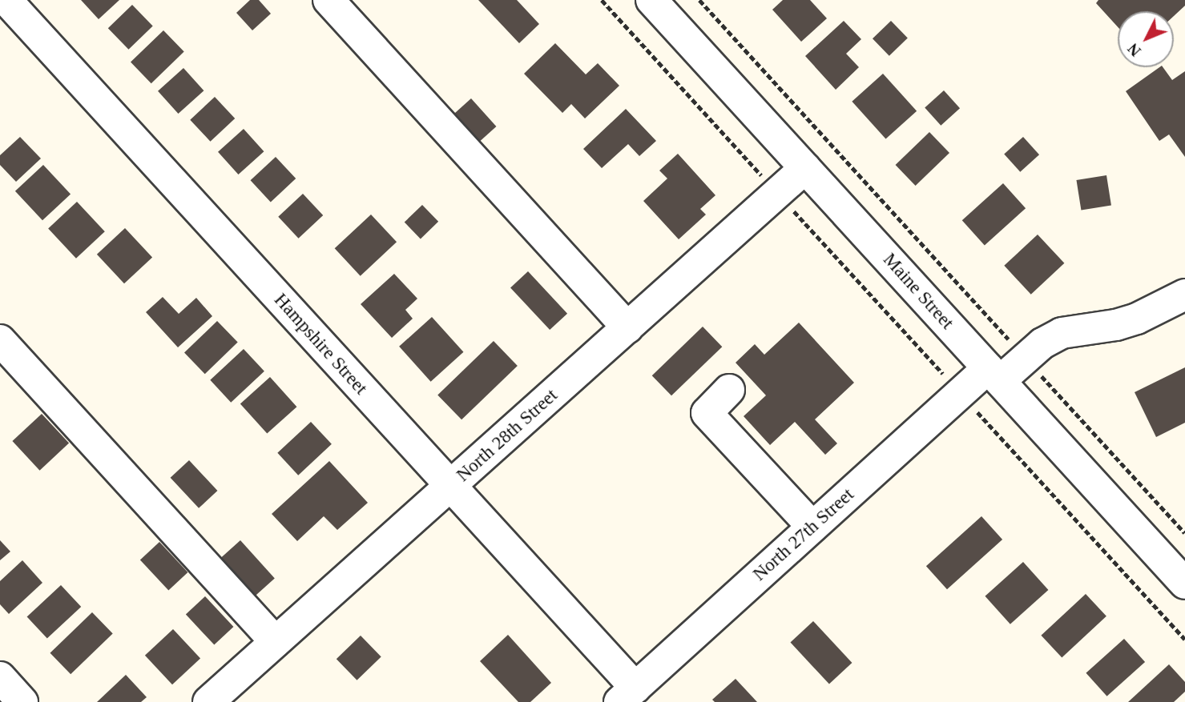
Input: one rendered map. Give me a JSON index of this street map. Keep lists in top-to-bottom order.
{
  "streets": {
    "street": [
      "Maine Street",
      "Hampshire Street",
      "North 28th Street",
      "North 27th Street"
    ]
  },
  "crossings": [
    ["Maine Street", "North 28th Street"],
    ["Maine Street", "North 27th Street"],
    ["Hampshire Street", "North 28th Street"],
    ["Hampshire Street", "North 27th Street"]
  ],
  "north": "bottom left"
}
